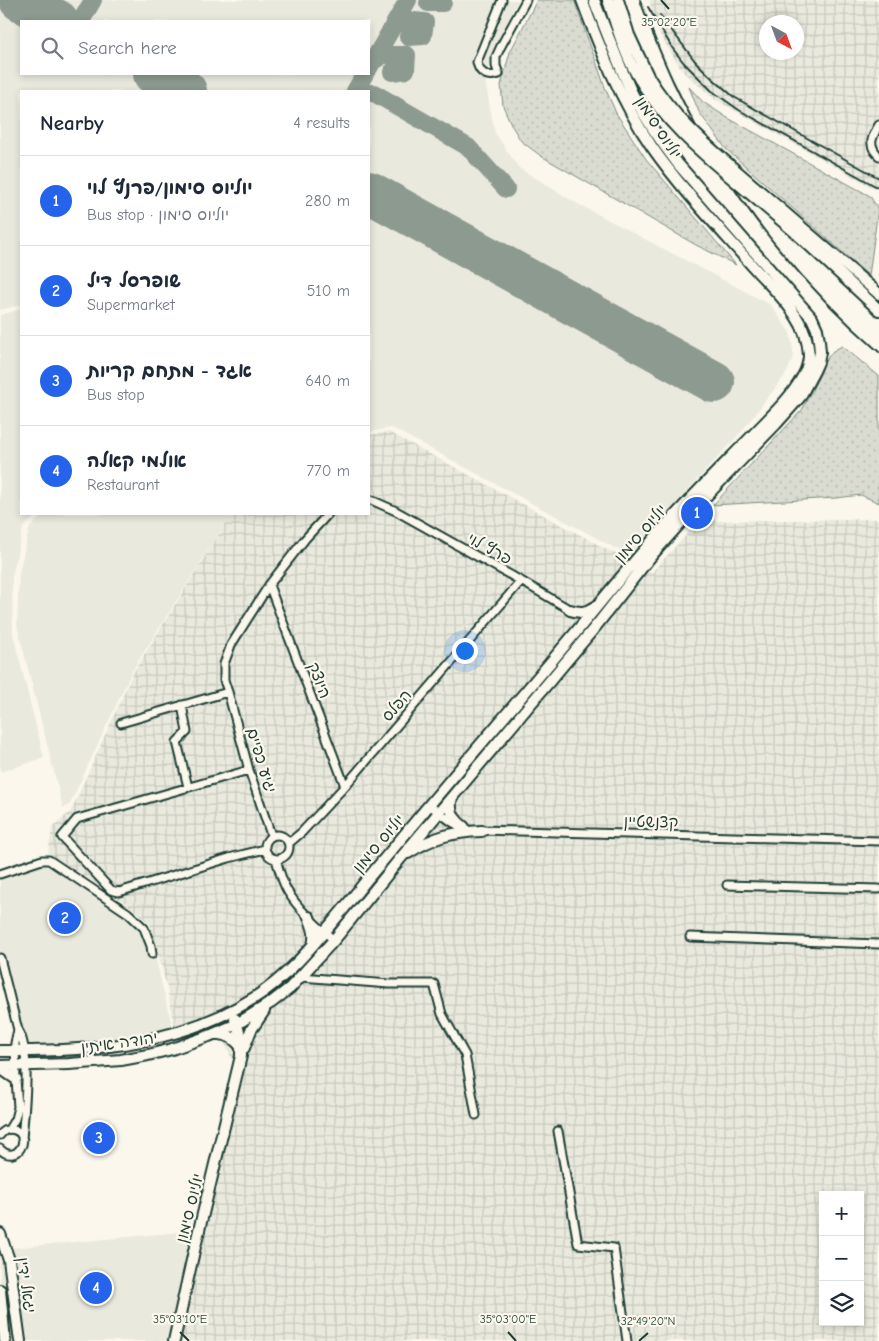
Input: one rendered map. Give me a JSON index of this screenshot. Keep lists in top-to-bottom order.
{
  "streets": {
    "street": [
      "יוליוס סימון",
      "פרץ לוי",
      "היוצק",
      "הפלס",
      "יגיע כפיים",
      "קצנשטיין",
      "יהודה איתין",
      "יגאל ידין"
    ]
  },
  "crossings": [
    ["יוליוס סימון", "פרץ לוי"],
    ["יוליוס סימון", "קצנשטיין"],
    ["יוליוס סימון", "יהודה איתין"],
    ["פרץ לוי", "הפלס"],
    ["היוצק", "הפלס"],
    ["הפלס", "יגיע כפיים"]
  ],
  "north": "bottom right",
  "page": {
    "search": "Search here",
    "heading": ["Nearby", "4 results"],
    "list": [
      {
        "mark": "1",
        "name": "יוליוס סימון/פרנץ לוי",
        "note": "Bus stop · יוליוס סימון",
        "value": "280 m"
      },
      {
        "mark": "2",
        "name": "שופרסל דיל",
        "note": "Supermarket",
        "value": "510 m"
      },
      {
        "mark": "3",
        "name": "אגד - מתחם קריות",
        "note": "Bus stop",
        "value": "640 m"
      },
      {
        "mark": "4",
        "name": "אולמי קאלה",
        "note": "Restaurant",
        "value": "770 m"
      }
    ],
    "pins": [
      "1",
      "2",
      "3",
      "4"
    ],
    "map_buttons": ["+", "−"]
  },
  "coordinates": [
    "35°02'20\"E",
    "35°03'10\"E",
    "35°03'00\"E",
    "32°49'20\"N"
  ]
}
